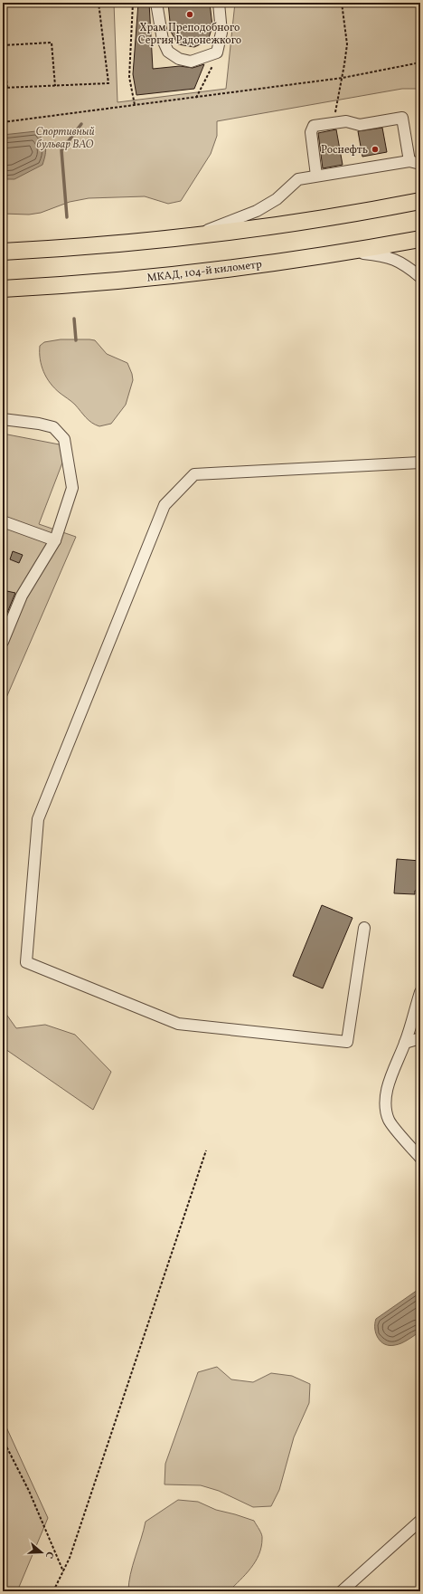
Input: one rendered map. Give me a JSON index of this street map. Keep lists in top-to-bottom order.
{
  "streets": {
    "highway": ["МКАД, 104-й километр"]
  },
  "parks": ["Спортивный бульвар ВАО"],
  "places": ["Храм Преподобного Сергия Радонежкого", "Роснефть"],
  "north": "right"
}
